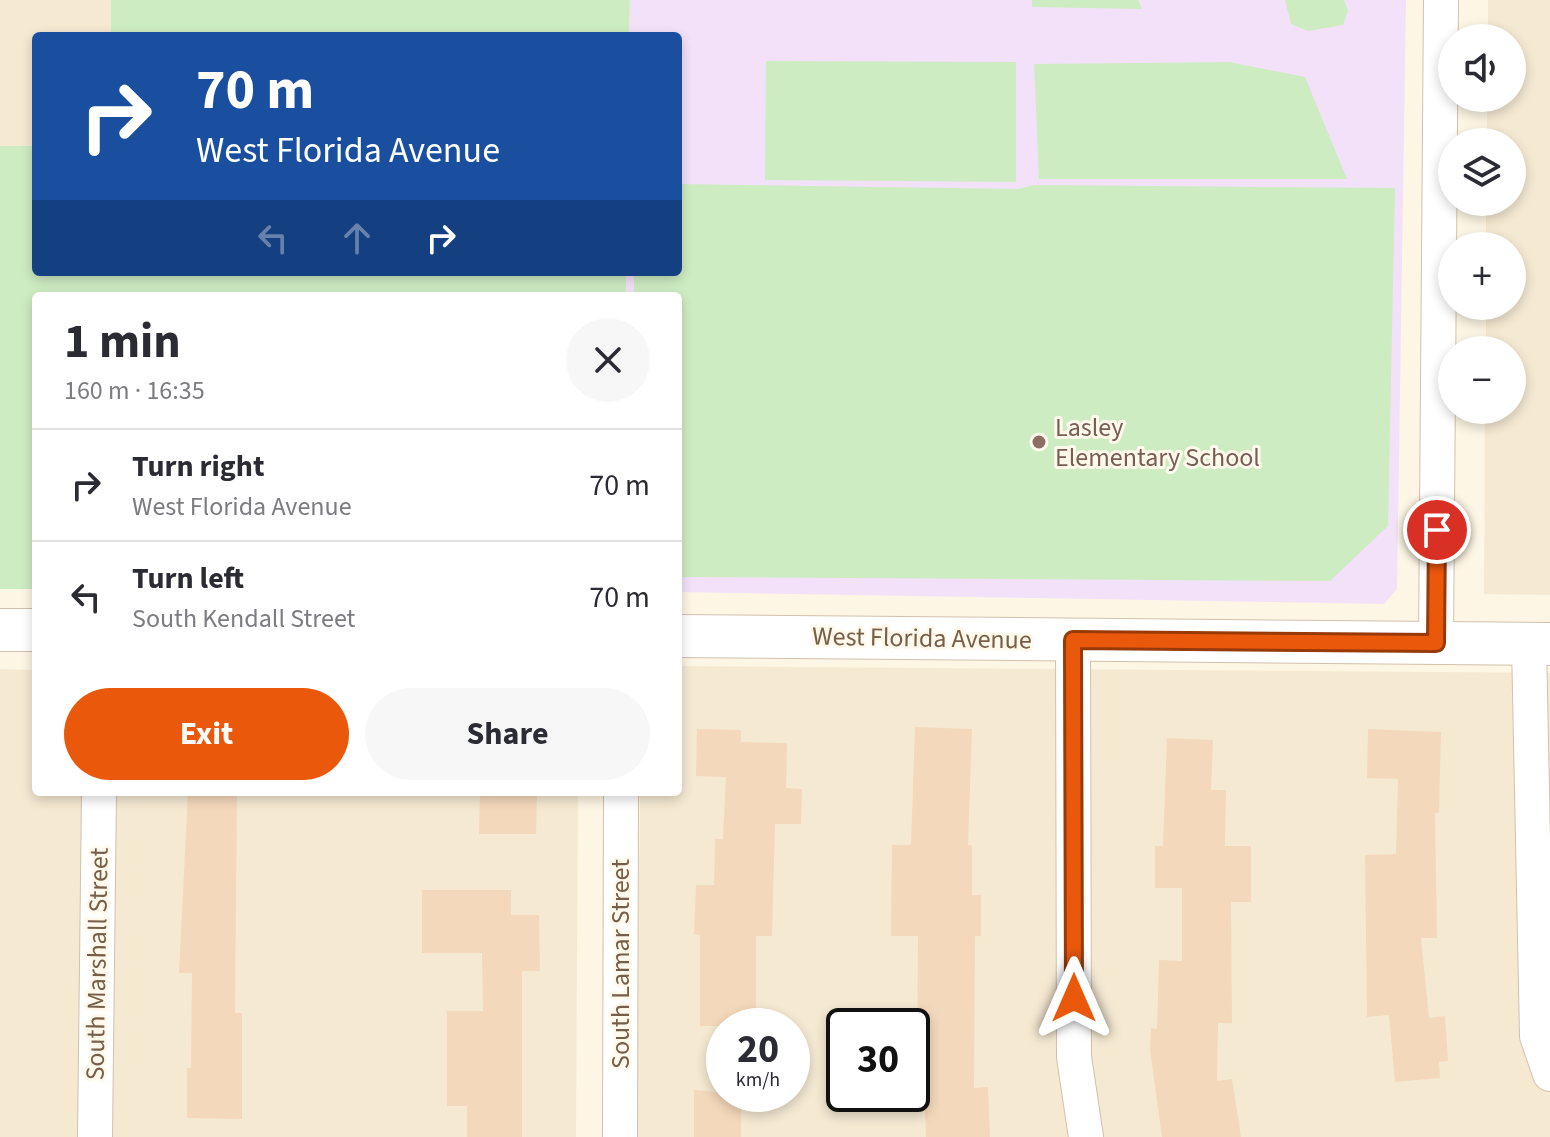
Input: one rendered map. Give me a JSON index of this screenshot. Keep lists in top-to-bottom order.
{
  "streets": {
    "street": ["West Florida Avenue", "South Marshall Street", "South Lamar Street"]
  },
  "places": ["Lasley Elementary School"],
  "page": {
    "map_buttons": ["+", "−"],
    "turn": ["70 m", "West Florida Avenue"],
    "heading": ["1 min", "160 m · 16:35"],
    "list": [
      {
        "name": "Turn right",
        "note": "West Florida Avenue",
        "value": "70 m"
      },
      {
        "name": "Turn left",
        "note": "South Kendall Street",
        "value": "70 m"
      }
    ],
    "buttons": ["Exit", "Share"],
    "speed": "20 km/h",
    "limit": "30"
  }
}
